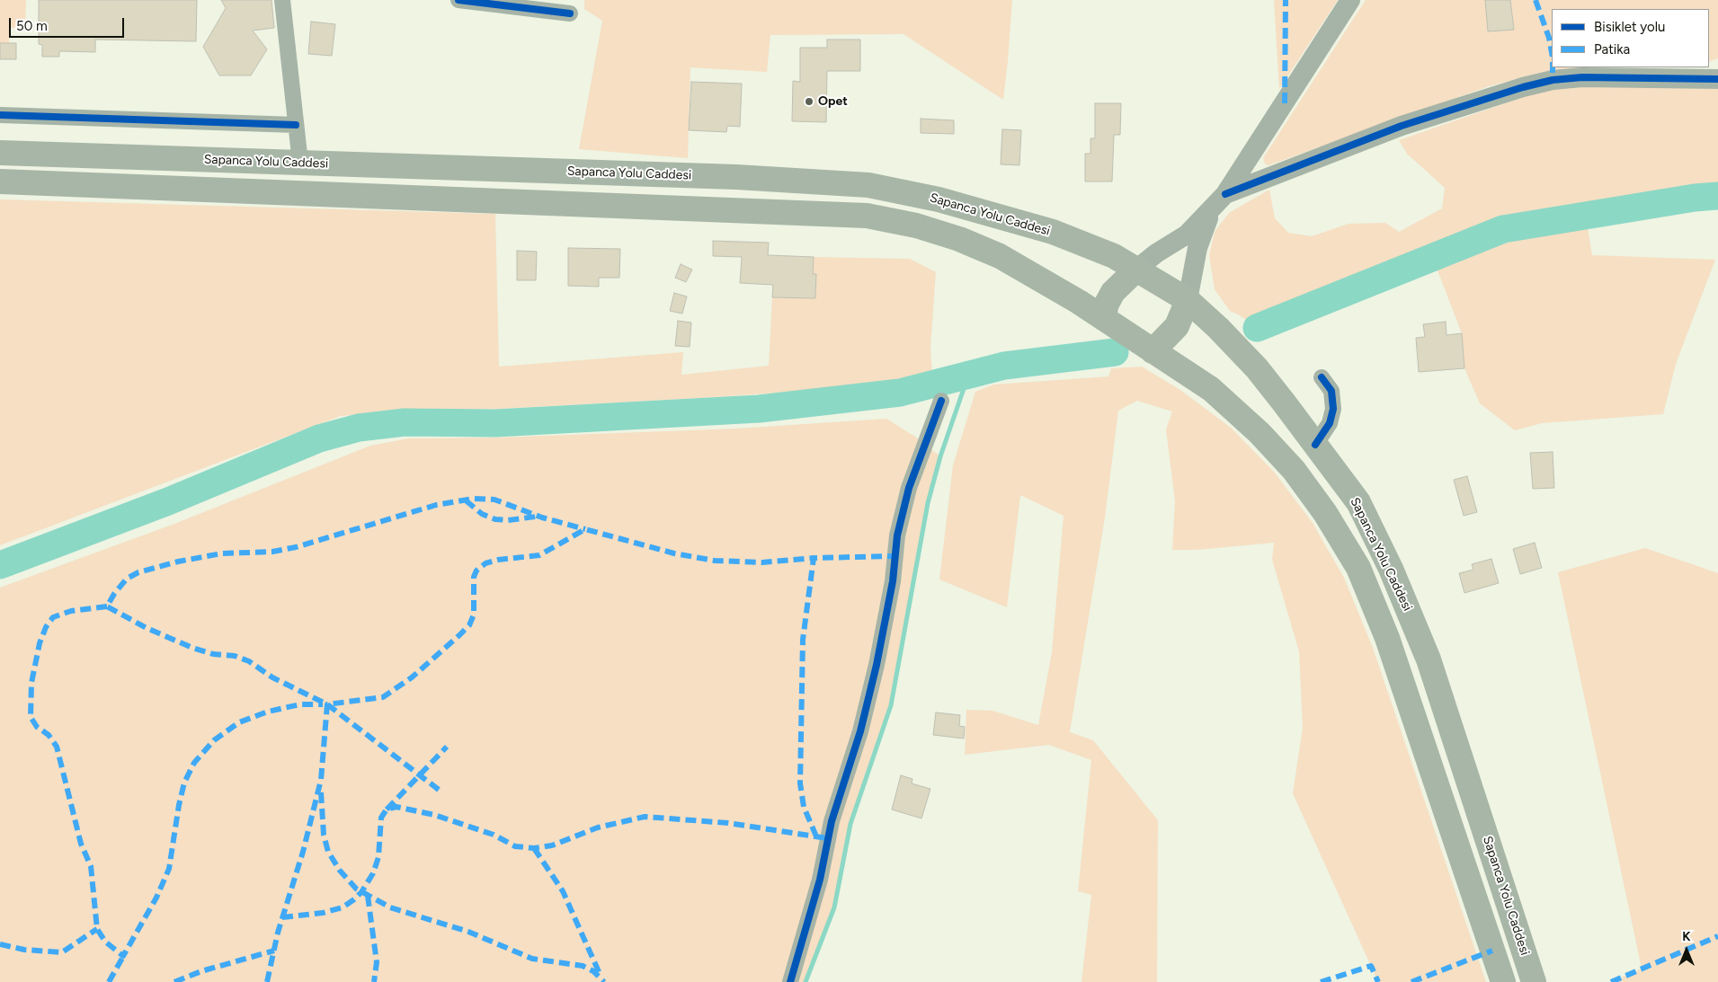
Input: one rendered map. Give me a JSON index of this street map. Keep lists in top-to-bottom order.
{
  "streets": {
    "highway": ["Sapanca Yolu Caddesi"]
  },
  "places": ["Opet"],
  "legend": ["Bisiklet yolu", "Patika"],
  "scale_bar": "50 m",
  "north": "top"
}
